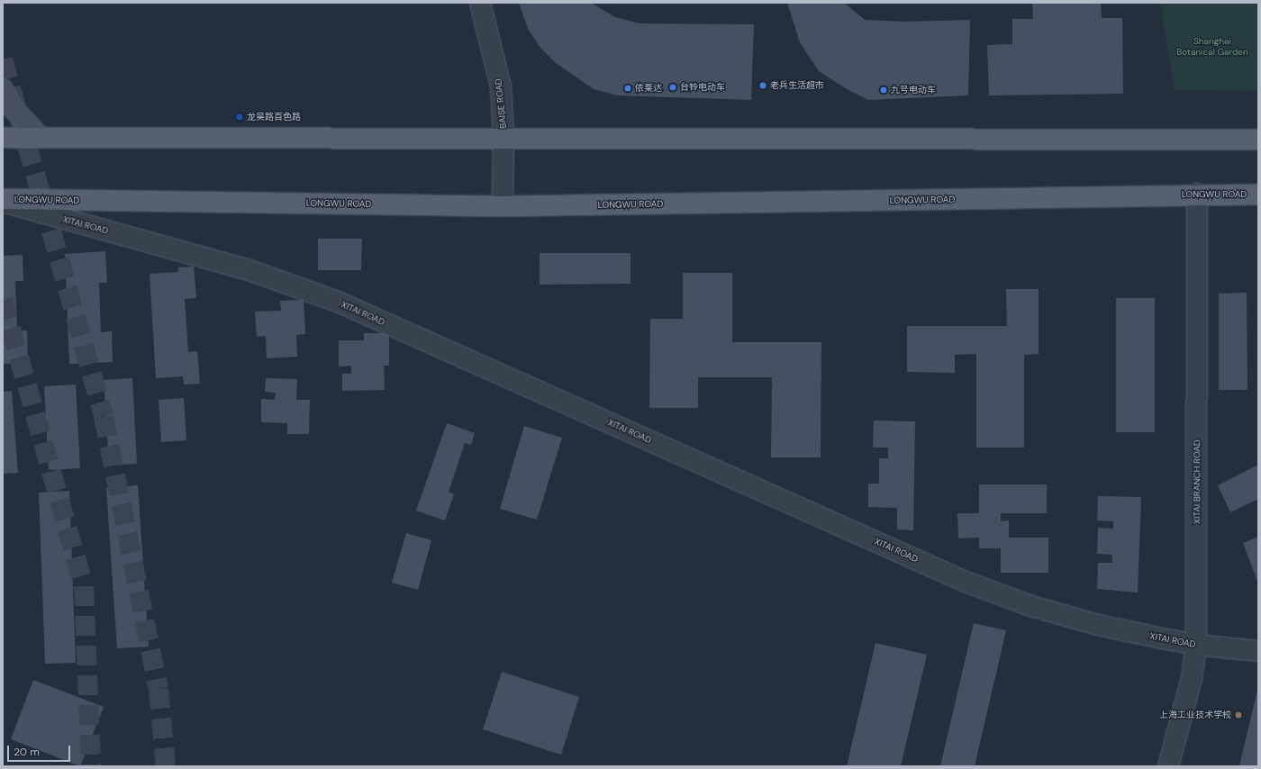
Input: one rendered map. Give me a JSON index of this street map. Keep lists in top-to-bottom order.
{
  "streets": {
    "main road": ["LONGWU ROAD"],
    "street": ["BAISE ROAD", "XITAI ROAD", "XITAI BRANCH ROAD"]
  },
  "crossings": [
    ["BAISE ROAD", "LONGWU ROAD"],
    ["LONGWU ROAD", "XITAI BRANCH ROAD"],
    ["XITAI ROAD", "XITAI BRANCH ROAD"]
  ],
  "parks": ["Shanghai Botanical Garden"],
  "places": [
    "老兵生活超市",
    "台铃电动车",
    "依莱达",
    "九号电动车",
    "龙吴路百色路",
    "上海工业技术学校"
  ],
  "scale_bar": "20 m"
}
